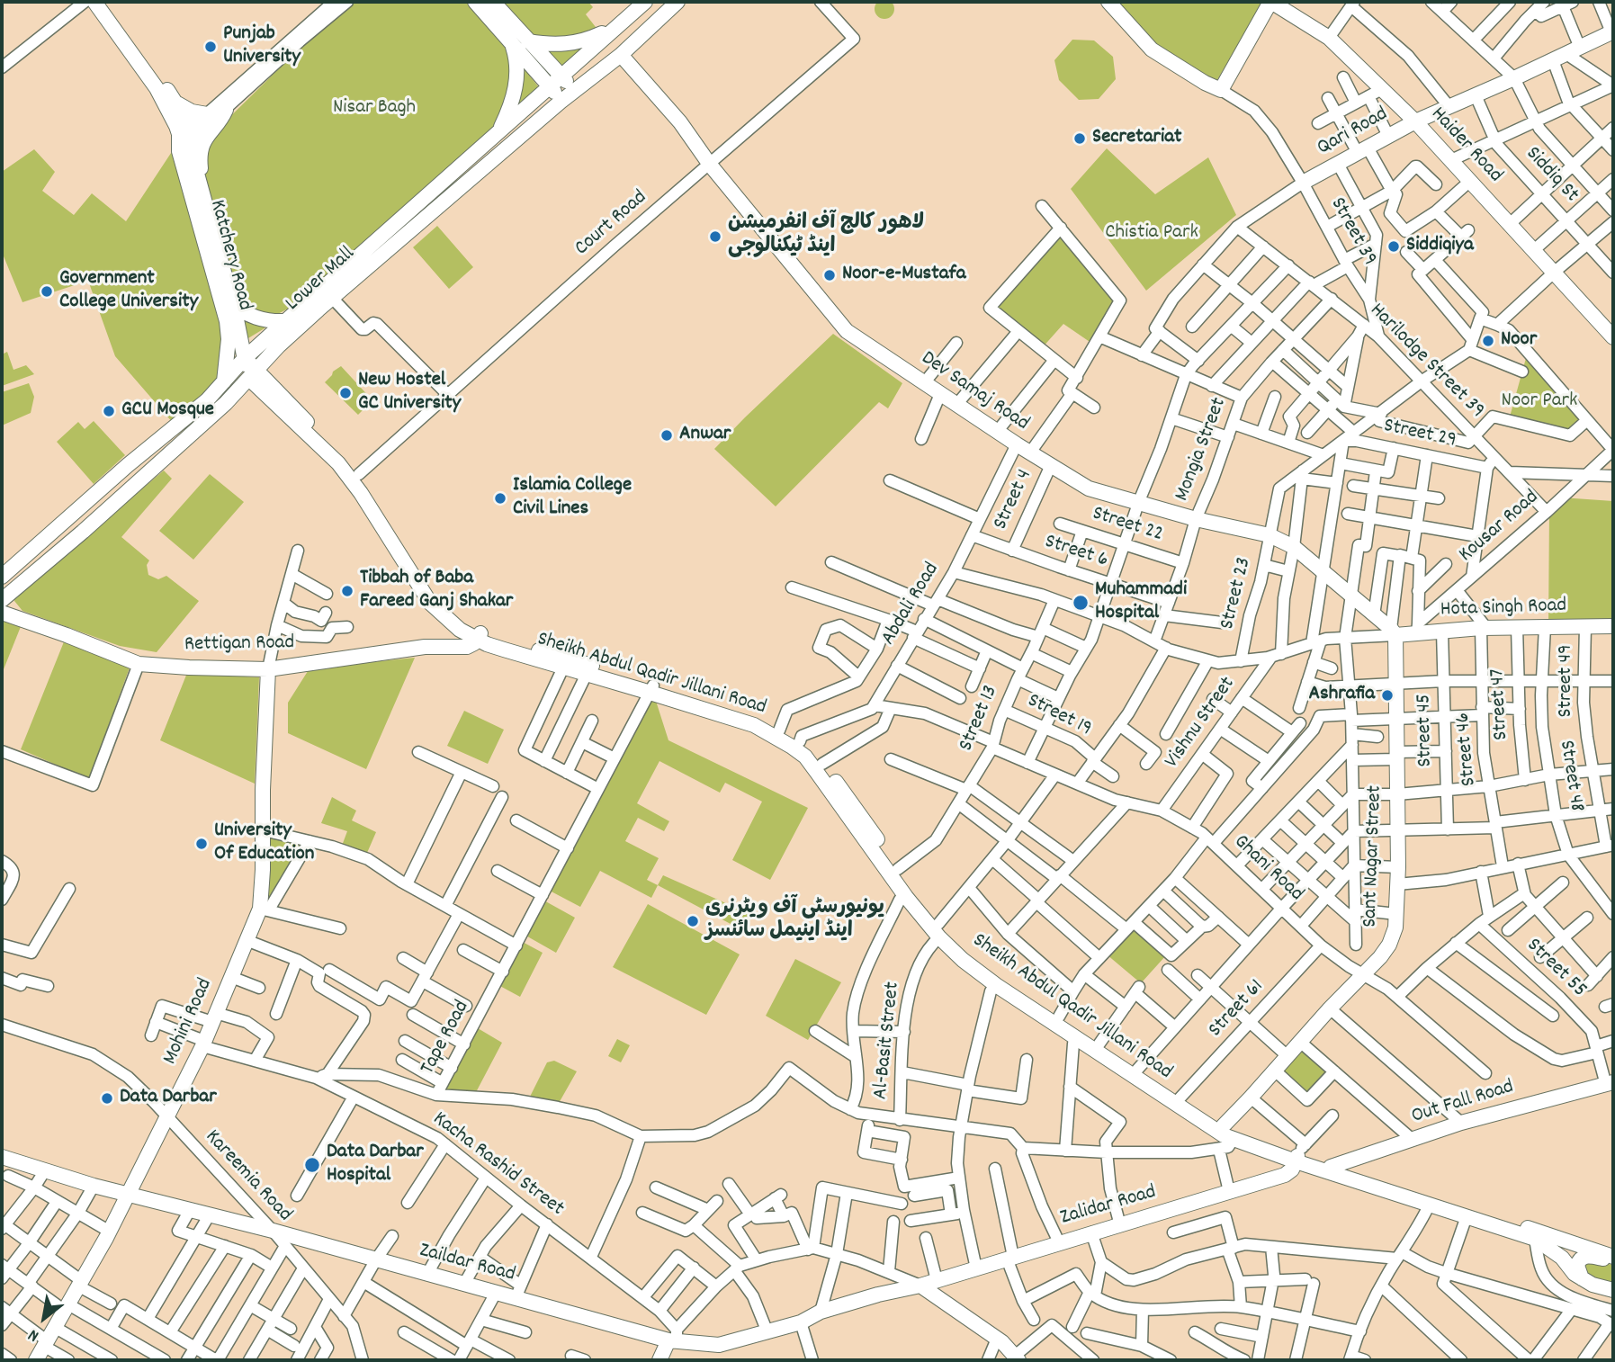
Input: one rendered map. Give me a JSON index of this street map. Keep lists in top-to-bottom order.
{
  "streets": {
    "main road": [
      "Qari Road",
      "Haider Road",
      "Katchery Road",
      "Lower Mall",
      "Dev Samaj Road",
      "Hota Singh Road",
      "Rettigan Road",
      "Sheikh Abdul Qadir Jillani Road",
      "Sant Nagar Street",
      "Mohini Road",
      "Out Fall Road",
      "Zalidar Road",
      "Zaildar Road"
    ],
    "street": [
      "Siddiq St",
      "Court Road",
      "Street 39",
      "Harilodge Street 39",
      "Street 29",
      "Mongia Street",
      "Street 4",
      "Street 22",
      "Kousar Road",
      "Street 6",
      "Street 23",
      "Abdali Road",
      "Street 49",
      "Street 47",
      "Street 19",
      "Street 13",
      "Vishnu Street",
      "Street 45",
      "Street 46",
      "Street 48",
      "Ghani Road",
      "Street 55",
      "Street 61",
      "Tape Road",
      "Al-Basit Street",
      "Kacha Rashid Street",
      "Kareemia Road"
    ]
  },
  "crossings": [
    ["Qari Road", "Haider Road"],
    ["Qari Road", "Siddiq St"],
    ["Qari Road", "Street 39"],
    ["Qari Road", "Harilodge Street 39"],
    ["Court Road", "Dev Samaj Road"],
    ["Court Road", "Sheikh Abdul Qadir Jillani Road"],
    ["Street 39", "Harilodge Street 39"],
    ["Katchery Road", "Lower Mall"],
    ["Katchery Road", "Sheikh Abdul Qadir Jillani Road"],
    ["Lower Mall", "Dev Samaj Road"],
    ["Lower Mall", "Sheikh Abdul Qadir Jillani Road"],
    ["Harilodge Street 39", "Mongia Street"],
    ["Harilodge Street 39", "Kousar Road"],
    ["Harilodge Street 39", "Street 23"],
    ["Dev Samaj Road", "Mongia Street"],
    ["Dev Samaj Road", "Street 4"],
    ["Dev Samaj Road", "Street 23"],
    ["Dev Samaj Road", "Abdali Road"],
    ["Dev Samaj Road", "Hota Singh Road"],
    ["Dev Samaj Road", "Sant Nagar Street"],
    ["Street 29", "Street 23"],
    ["Mongia Street", "Street 22"],
    ["Mongia Street", "Street 6"],
    ["Street 4", "Street 6"],
    ["Kousar Road", "Hota Singh Road"],
    ["Street 6", "Abdali Road"],
    ["Abdali Road", "Ghani Road"],
    ["Hota Singh Road", "Street 49"],
    ["Hota Singh Road", "Street 47"],
    ["Hota Singh Road", "Street 45"],
    ["Hota Singh Road", "Street 46"],
    ["Hota Singh Road", "Street 48"],
    ["Hota Singh Road", "Sant Nagar Street"],
    ["Rettigan Road", "Sheikh Abdul Qadir Jillani Road"],
    ["Rettigan Road", "Mohini Road"],
    ["Sheikh Abdul Qadir Jillani Road", "Street 13"],
    ["Sheikh Abdul Qadir Jillani Road", "Sant Nagar Street"],
    ["Sheikh Abdul Qadir Jillani Road", "Street 61"],
    ["Sheikh Abdul Qadir Jillani Road", "Tape Road"],
    ["Sheikh Abdul Qadir Jillani Road", "Al-Basit Street"],
    ["Sheikh Abdul Qadir Jillani Road", "Out Fall Road"],
    ["Sheikh Abdul Qadir Jillani Road", "Zalidar Road"],
    ["Street 19", "Street 13"],
    ["Street 13", "Ghani Road"],
    ["Vishnu Street", "Ghani Road"],
    ["Sant Nagar Street", "Ghani Road"],
    ["Ghani Road", "Street 61"],
    ["Ghani Road", "Al-Basit Street"],
    ["Street 55", "Out Fall Road"],
    ["Mohini Road", "Kacha Rashid Street"],
    ["Mohini Road", "Kareemia Road"],
    ["Mohini Road", "Zaildar Road"],
    ["Kacha Rashid Street", "Zaildar Road"],
    ["Kareemia Road", "Zaildar Road"],
    ["Zalidar Road", "Zaildar Road"]
  ],
  "parks": ["Nisar Bagh", "Chistia Park", "Noor Park"],
  "places": [
    "Punjab University",
    "Secretariat",
    "لاھور کالج آف انفرمیشن اینڈ ٹیکنالوجی",
    "Siddiqiya",
    "Noor-e-Mustafa",
    "Government College University",
    "Noor",
    "New Hostel GC University",
    "GCU Mosque",
    "Anwar",
    "Islamia College Civil Lines",
    "Tibbah of Baba Fareed Ganj Shakar",
    "Muhammadi Hospital",
    "Ashrafia",
    "University Of Education",
    "یونیورسٹی آف ویٹرنری اینڈ اینیمل سائنسز",
    "Data Darbar",
    "Data Darbar Hospital"
  ],
  "north": "bottom left"
}
